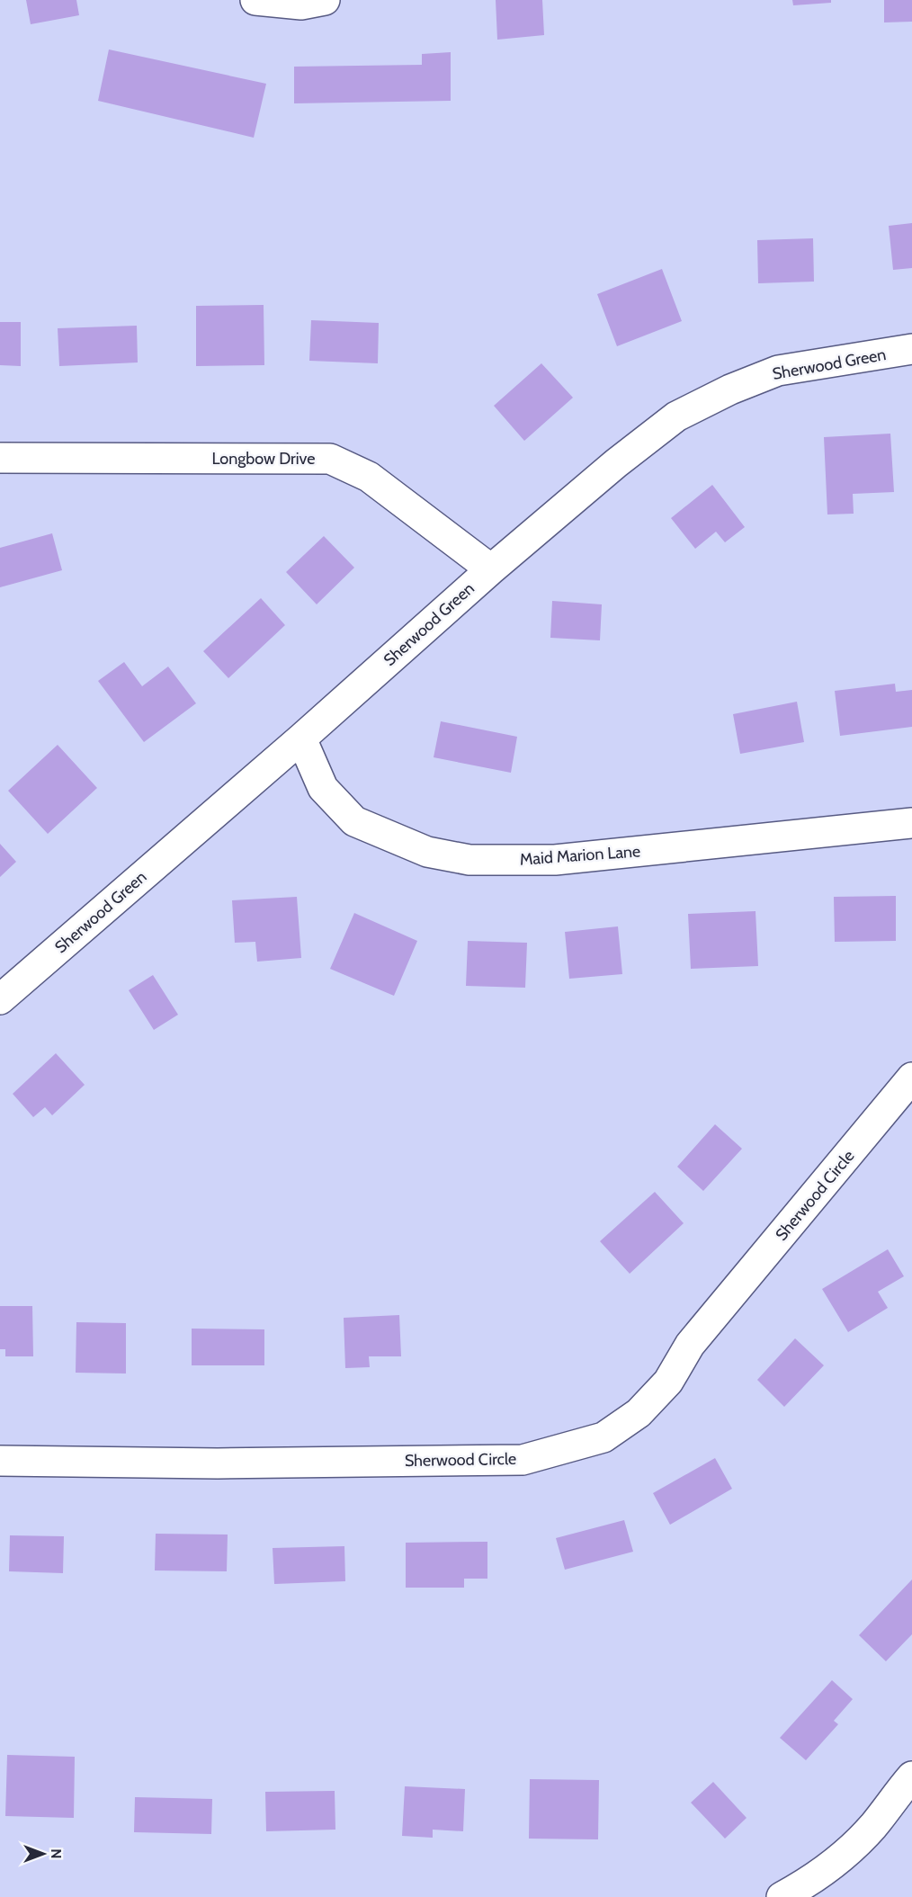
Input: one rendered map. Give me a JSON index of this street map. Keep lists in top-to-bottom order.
{
  "streets": {
    "street": [
      "Sherwood Green",
      "Longbow Drive",
      "Maid Marion Lane",
      "Sherwood Circle"
    ]
  },
  "crossings": [
    ["Sherwood Green", "Longbow Drive"],
    ["Sherwood Green", "Maid Marion Lane"]
  ],
  "north": "right"
}
